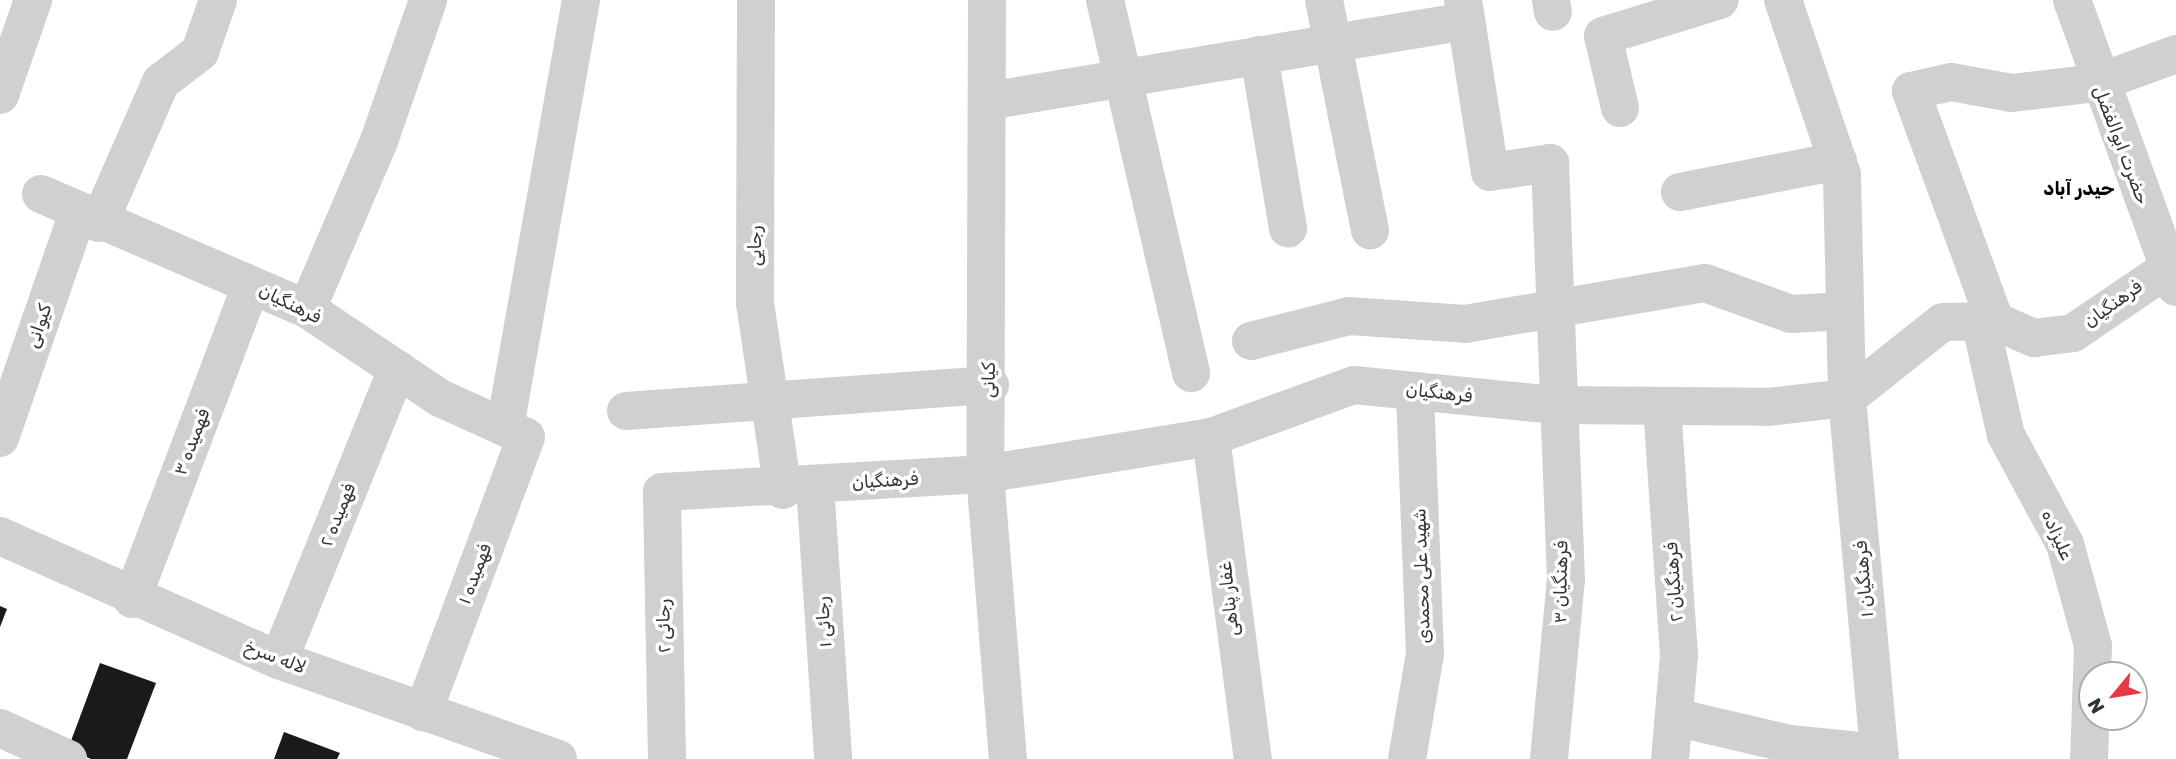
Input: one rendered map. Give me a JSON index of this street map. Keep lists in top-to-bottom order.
{
  "streets": {
    "street": [
      "حضرت ابوالفضل",
      "رجایی",
      "فرهنگیان",
      "کیوانی",
      "کیانی",
      "فهمیده ۳",
      "فهمیده ۲",
      "علیزاده",
      "فهمیده ۱",
      "شهید علی محمدی",
      "فرهنگیان ۱",
      "فرهنگیان ۳",
      "فرهنگیان ۲",
      "غفار پناهی",
      "رجائی ۱",
      "رجائی ۲",
      "لاله سرخ"
    ]
  },
  "crossings": [
    ["حضرت ابوالفضل", "فرهنگیان"],
    ["حضرت ابوالفضل", "علیزاده"],
    ["رجایی", "فرهنگیان"],
    ["رجایی", "رجائی ۱"],
    ["فرهنگیان", "کیوانی"],
    ["فرهنگیان", "کیانی"],
    ["فرهنگیان", "فهمیده ۳"],
    ["فرهنگیان", "فهمیده ۲"],
    ["فرهنگیان", "علیزاده"],
    ["فرهنگیان", "فهمیده ۱"],
    ["فرهنگیان", "شهید علی محمدی"],
    ["فرهنگیان", "فرهنگیان ۱"],
    ["فرهنگیان", "فرهنگیان ۳"],
    ["فرهنگیان", "فرهنگیان ۲"],
    ["فرهنگیان", "غفار پناهی"],
    ["فرهنگیان", "رجائی ۱"],
    ["فرهنگیان", "رجائی ۲"],
    ["فهمیده ۳", "لاله سرخ"],
    ["فهمیده ۲", "لاله سرخ"],
    ["فهمیده ۱", "لاله سرخ"]
  ],
  "districts": ["حیدر آباد"],
  "north": "bottom left"
}
